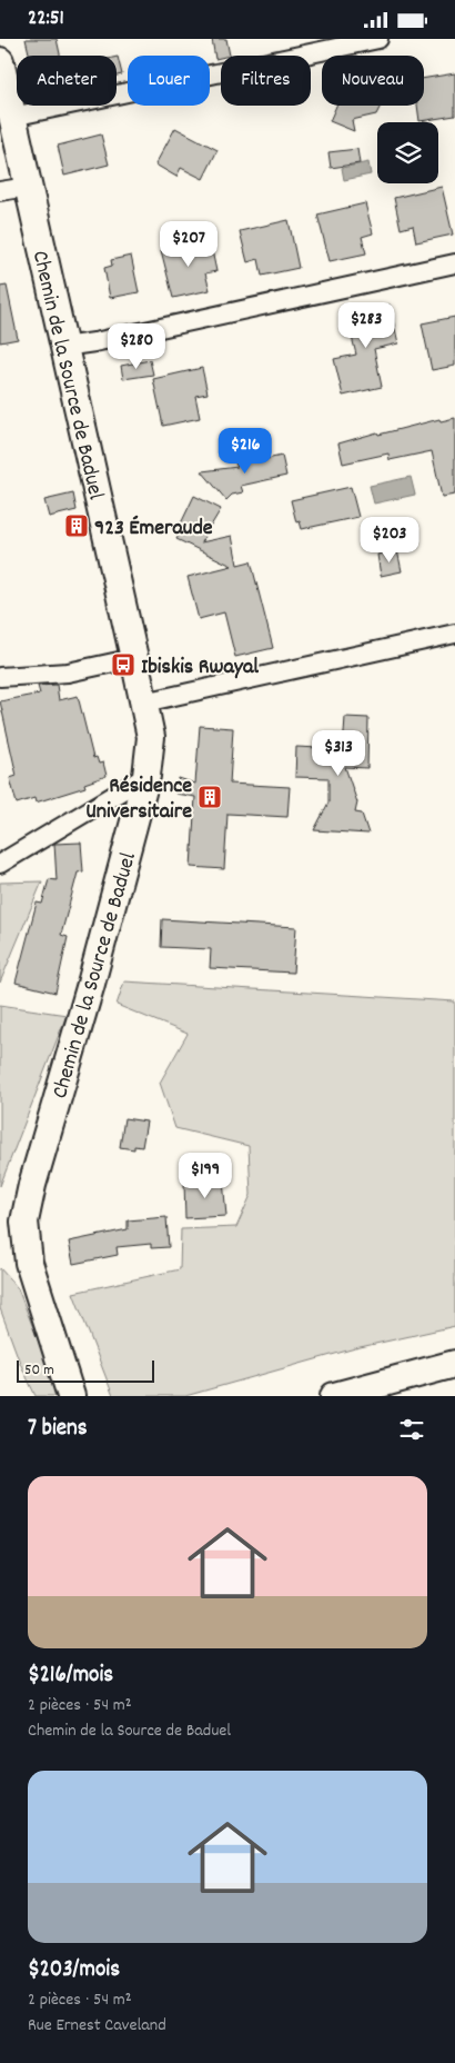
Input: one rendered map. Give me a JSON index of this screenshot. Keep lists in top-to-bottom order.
{
  "streets": {
    "street": ["Chemin de la Source de Baduel"]
  },
  "places": {
    "building": ["923 Émeraude", "Résidence Universitaire"],
    "bus stop": ["Ibiskis Rwayal"]
  },
  "scale_bar": "50 m",
  "page": {
    "status": "22:51",
    "chip": [
      "Acheter",
      "Louer",
      "Filtres",
      "Nouveau"
    ],
    "price": [
      "$207",
      "$283",
      "$280",
      "$216",
      "$203",
      "$313",
      "$199"
    ],
    "scale": "50 m",
    "heading": "7 biens",
    "list": [
      {
        "name": "$216/mois",
        "note": "2 pièces · 54 m² · Chemin de la Source de Baduel"
      },
      {
        "name": "$203/mois",
        "note": "2 pièces · 54 m² · Rue Ernest Caveland"
      }
    ]
  }
}
